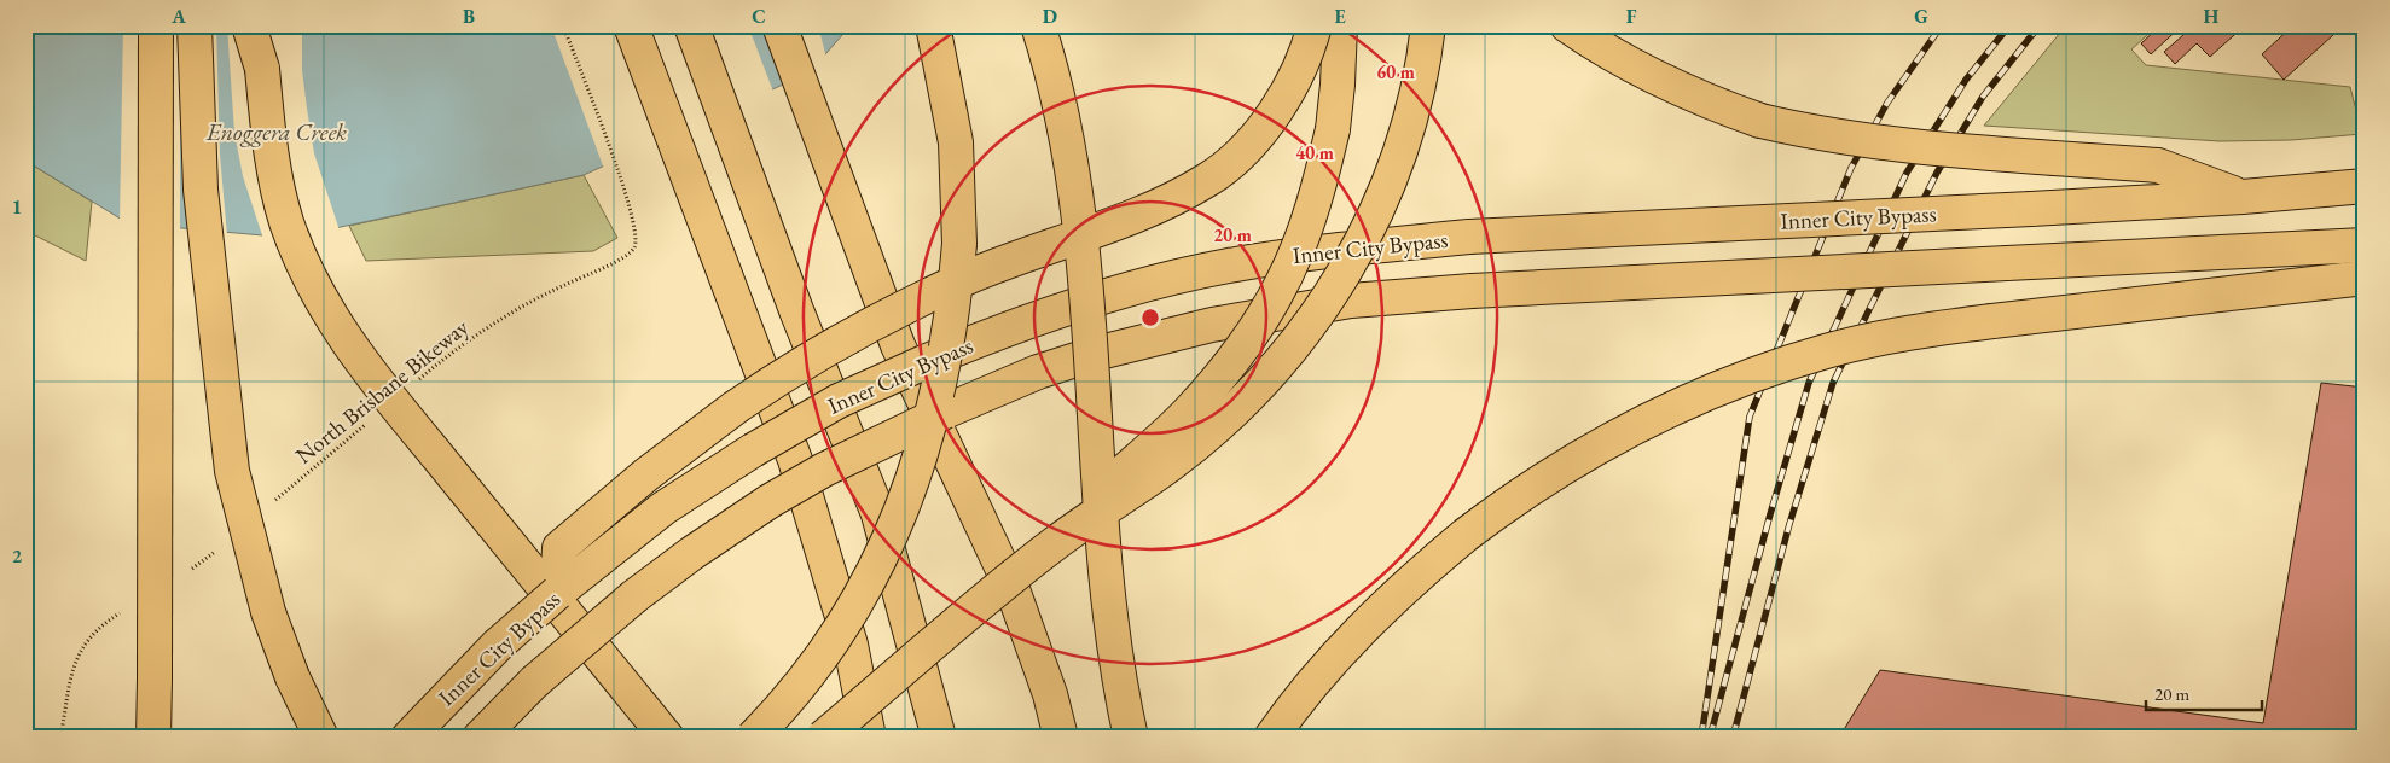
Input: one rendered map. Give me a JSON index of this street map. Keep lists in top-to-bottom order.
{
  "streets": {
    "highway": ["Inner City Bypass"],
    "path": ["North Brisbane Bikeway"]
  },
  "water": ["Enoggera Creek"],
  "scale_bar": "20 m",
  "grid": {
    "columns": [
      "A",
      "B",
      "C",
      "D",
      "E",
      "F",
      "G",
      "H"
    ],
    "rows": ["1", "2"]
  },
  "rings": ["60 m", "40 m", "20 m"]
}
